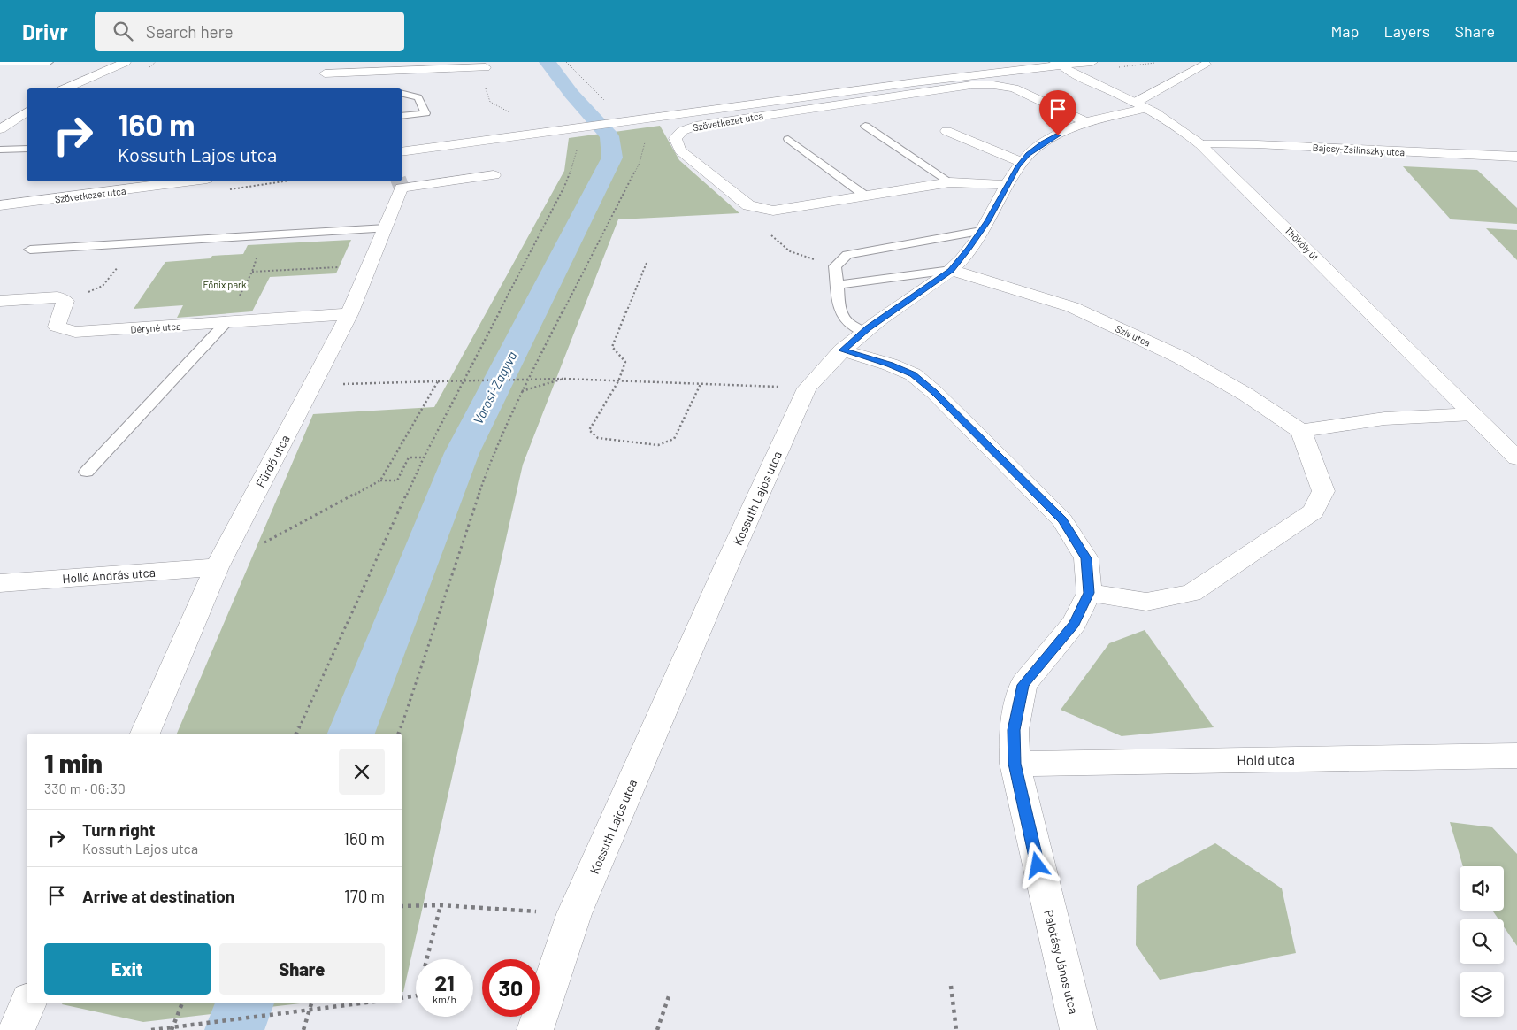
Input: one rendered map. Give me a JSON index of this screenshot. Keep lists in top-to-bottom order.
{
  "streets": {
    "street": [
      "Szövetkezet utca",
      "Bajcsy-Zsilinszky utca",
      "Thököly út",
      "Déryné utca",
      "Szív utca",
      "Fürdő utca",
      "Kossuth Lajos utca",
      "Holló András utca",
      "Hold utca",
      "Palotásy János utca"
    ]
  },
  "crossings": [
    ["Szövetkezet utca", "Thököly út"],
    ["Szövetkezet utca", "Kossuth Lajos utca"],
    ["Bajcsy-Zsilinszky utca", "Thököly út"],
    ["Thököly út", "Kossuth Lajos utca"],
    ["Déryné utca", "Fürdő utca"],
    ["Szív utca", "Kossuth Lajos utca"],
    ["Fürdő utca", "Holló András utca"],
    ["Hold utca", "Palotásy János utca"]
  ],
  "water": ["Városi-Zagyva"],
  "parks": ["Főnix park"],
  "page": {
    "header": "Drivr",
    "search": "Search here",
    "nav": ["Map", "Layers", "Share"],
    "turn": ["160 m", "Kossuth Lajos utca"],
    "heading": ["1 min", "330 m · 06:30"],
    "list": [
      {
        "name": "Turn right",
        "note": "Kossuth Lajos utca",
        "value": "160 m"
      },
      {
        "name": "Arrive at destination",
        "value": "170 m"
      }
    ],
    "buttons": ["Exit", "Share"],
    "speed": "21 km/h",
    "limit": "30"
  }
}
